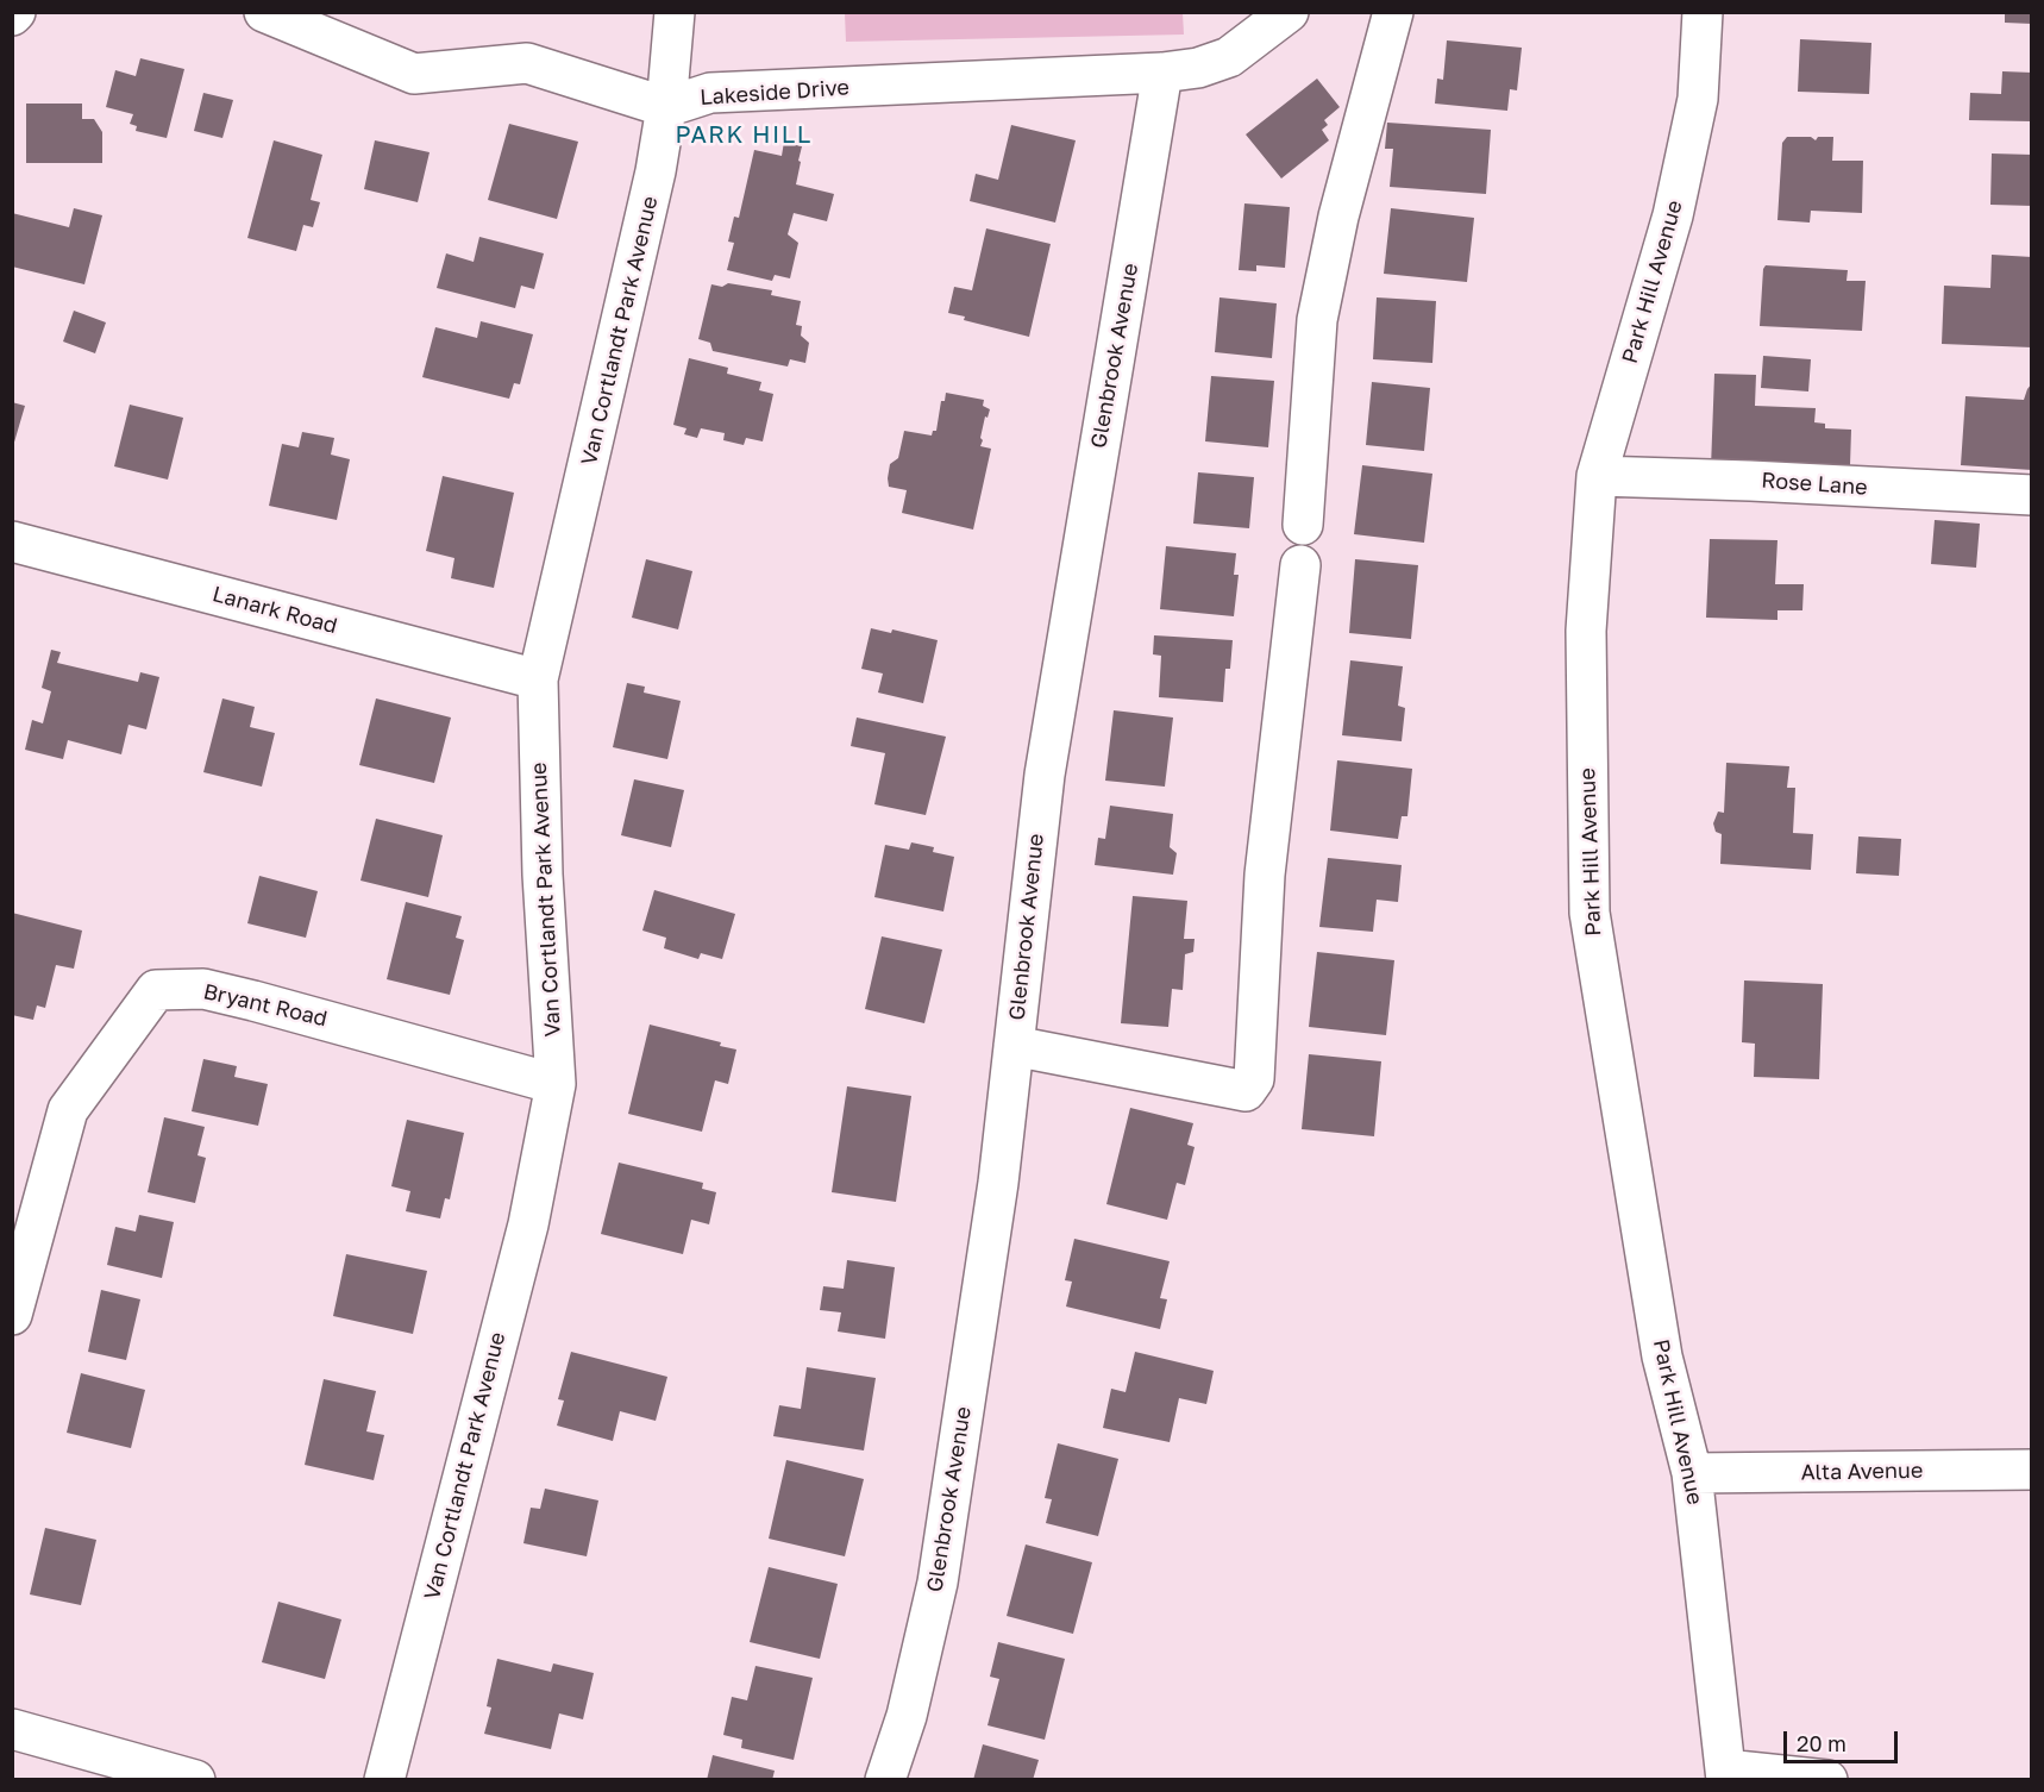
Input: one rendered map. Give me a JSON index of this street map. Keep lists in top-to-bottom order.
{
  "streets": {
    "street": [
      "Lakeside Drive",
      "Park Hill Avenue",
      "Van Cortlandt Park Avenue",
      "Glenbrook Avenue",
      "Rose Lane",
      "Lanark Road",
      "Bryant Road",
      "Alta Avenue"
    ]
  },
  "crossings": [
    ["Lakeside Drive", "Van Cortlandt Park Avenue"],
    ["Lakeside Drive", "Glenbrook Avenue"],
    ["Park Hill Avenue", "Rose Lane"],
    ["Park Hill Avenue", "Alta Avenue"],
    ["Van Cortlandt Park Avenue", "Lanark Road"],
    ["Van Cortlandt Park Avenue", "Bryant Road"]
  ],
  "districts": ["PARK HILL"],
  "scale_bar": "20 m"
}
